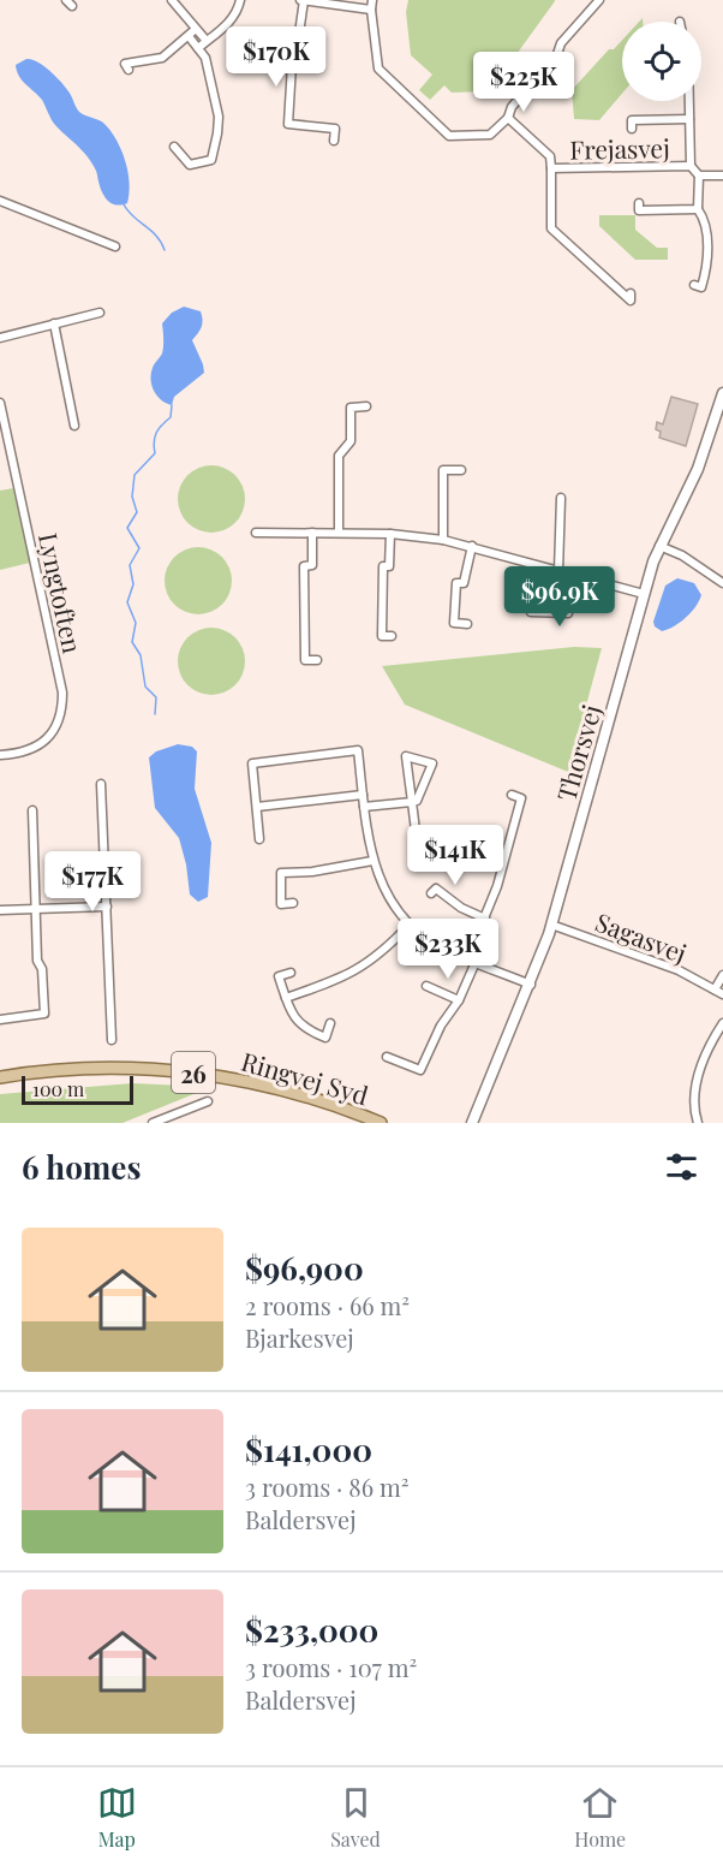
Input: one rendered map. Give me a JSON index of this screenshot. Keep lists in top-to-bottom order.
{
  "streets": {
    "main road": ["26", "Ringvej Syd"],
    "street": [
      "Frejasvej",
      "Lyngtoften",
      "Thorsvej",
      "Sagasvej"
    ]
  },
  "crossings": [
    ["Thorsvej", "Sagasvej"]
  ],
  "scale_bar": "100 m",
  "page": {
    "price": [
      "$170K",
      "$225K",
      "$96.9K",
      "$141K",
      "$177K",
      "$233K"
    ],
    "scale": "100 m",
    "heading": "6 homes",
    "list": [
      {
        "name": "$96,900",
        "note": "2 rooms · 66 m² · Bjarkesvej"
      },
      {
        "name": "$141,000",
        "note": "3 rooms · 86 m² · Baldersvej"
      },
      {
        "name": "$233,000",
        "note": "3 rooms · 107 m² · Baldersvej"
      }
    ],
    "tabs": ["Map", "Saved", "Home"]
  }
}
